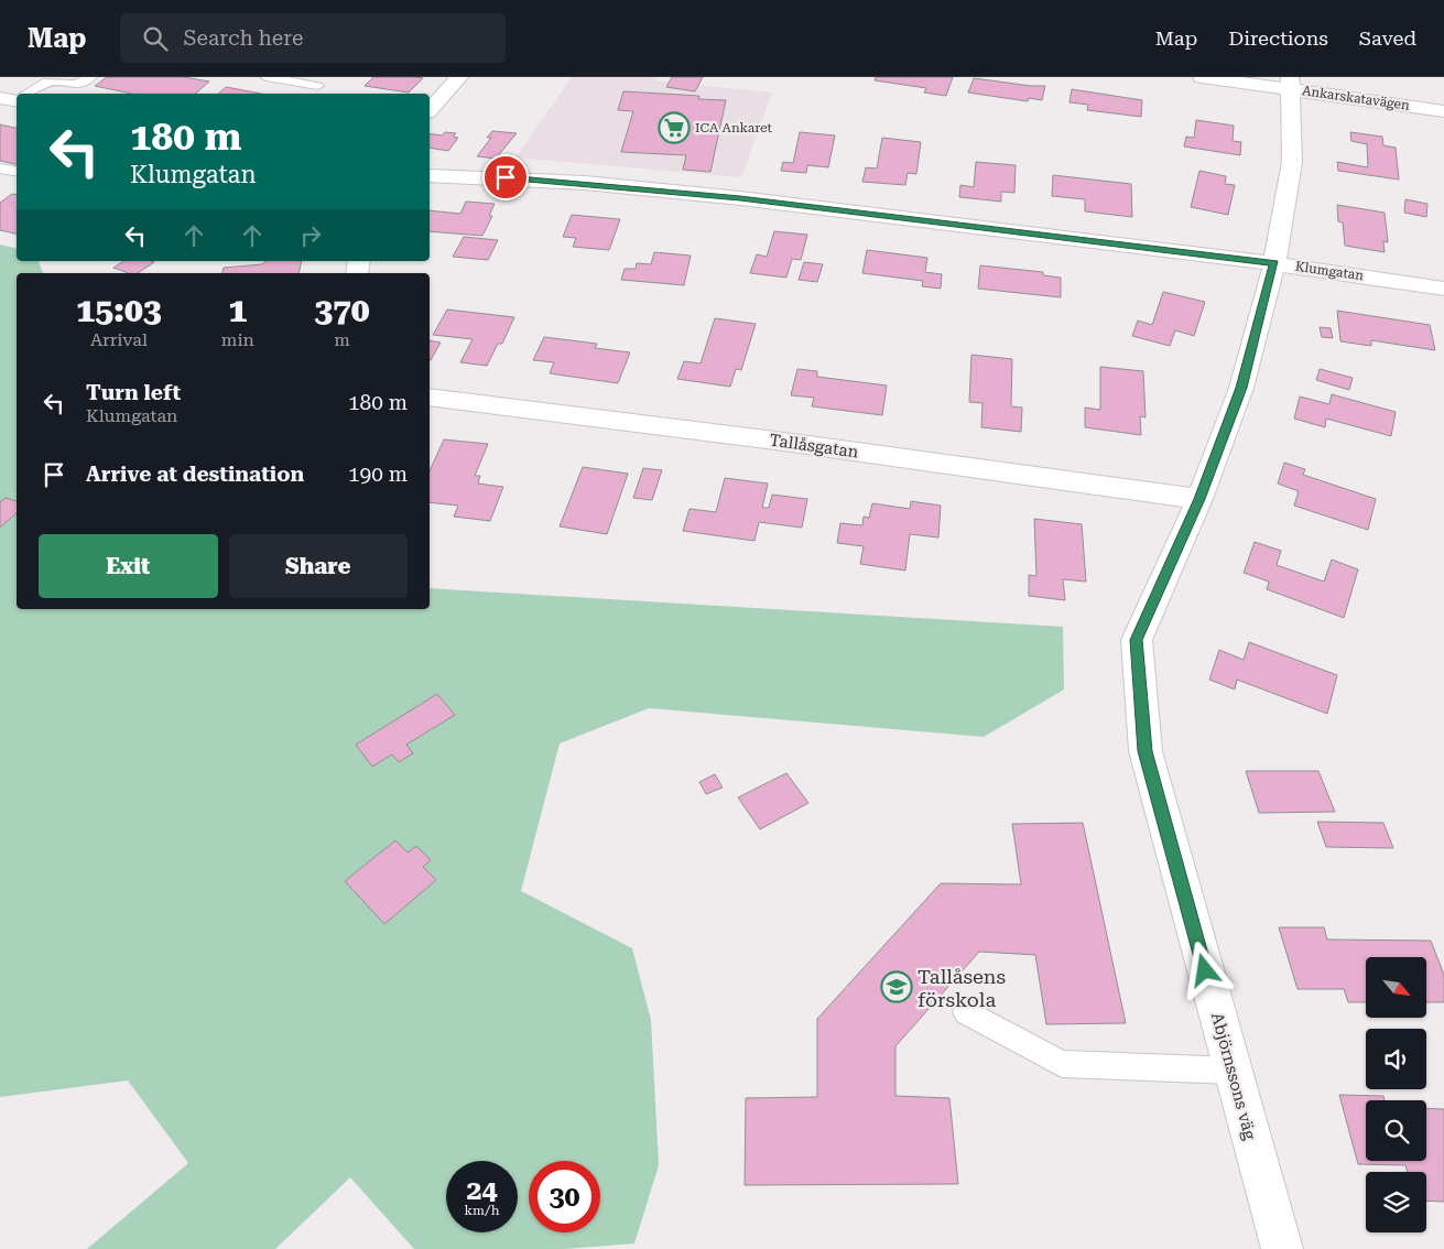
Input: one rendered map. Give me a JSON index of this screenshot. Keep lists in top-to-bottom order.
{
  "streets": {
    "street": [
      "Ankarskatavägen",
      "Klumgatan",
      "Tallåsgatan",
      "Abjörnssons väg"
    ]
  },
  "crossings": [
    ["Ankarskatavägen", "Abjörnssons väg"],
    ["Klumgatan", "Abjörnssons väg"],
    ["Tallåsgatan", "Abjörnssons väg"]
  ],
  "places": {
    "supermarket": ["ICA Ankaret"],
    "school or university": ["Tallåsens förskola"]
  },
  "north": "bottom right",
  "page": {
    "header": "Map",
    "search": "Search here",
    "nav": ["Map", "Directions", "Saved"],
    "turn": ["180 m", "Klumgatan"],
    "eta": [
      "15:03",
      "Arrival",
      "1",
      "min",
      "370",
      "m"
    ],
    "list": [
      {
        "name": "Turn left",
        "note": "Klumgatan",
        "value": "180 m"
      },
      {
        "name": "Arrive at destination",
        "value": "190 m"
      }
    ],
    "buttons": ["Exit", "Share"],
    "speed": "24 km/h",
    "limit": "30"
  }
}
